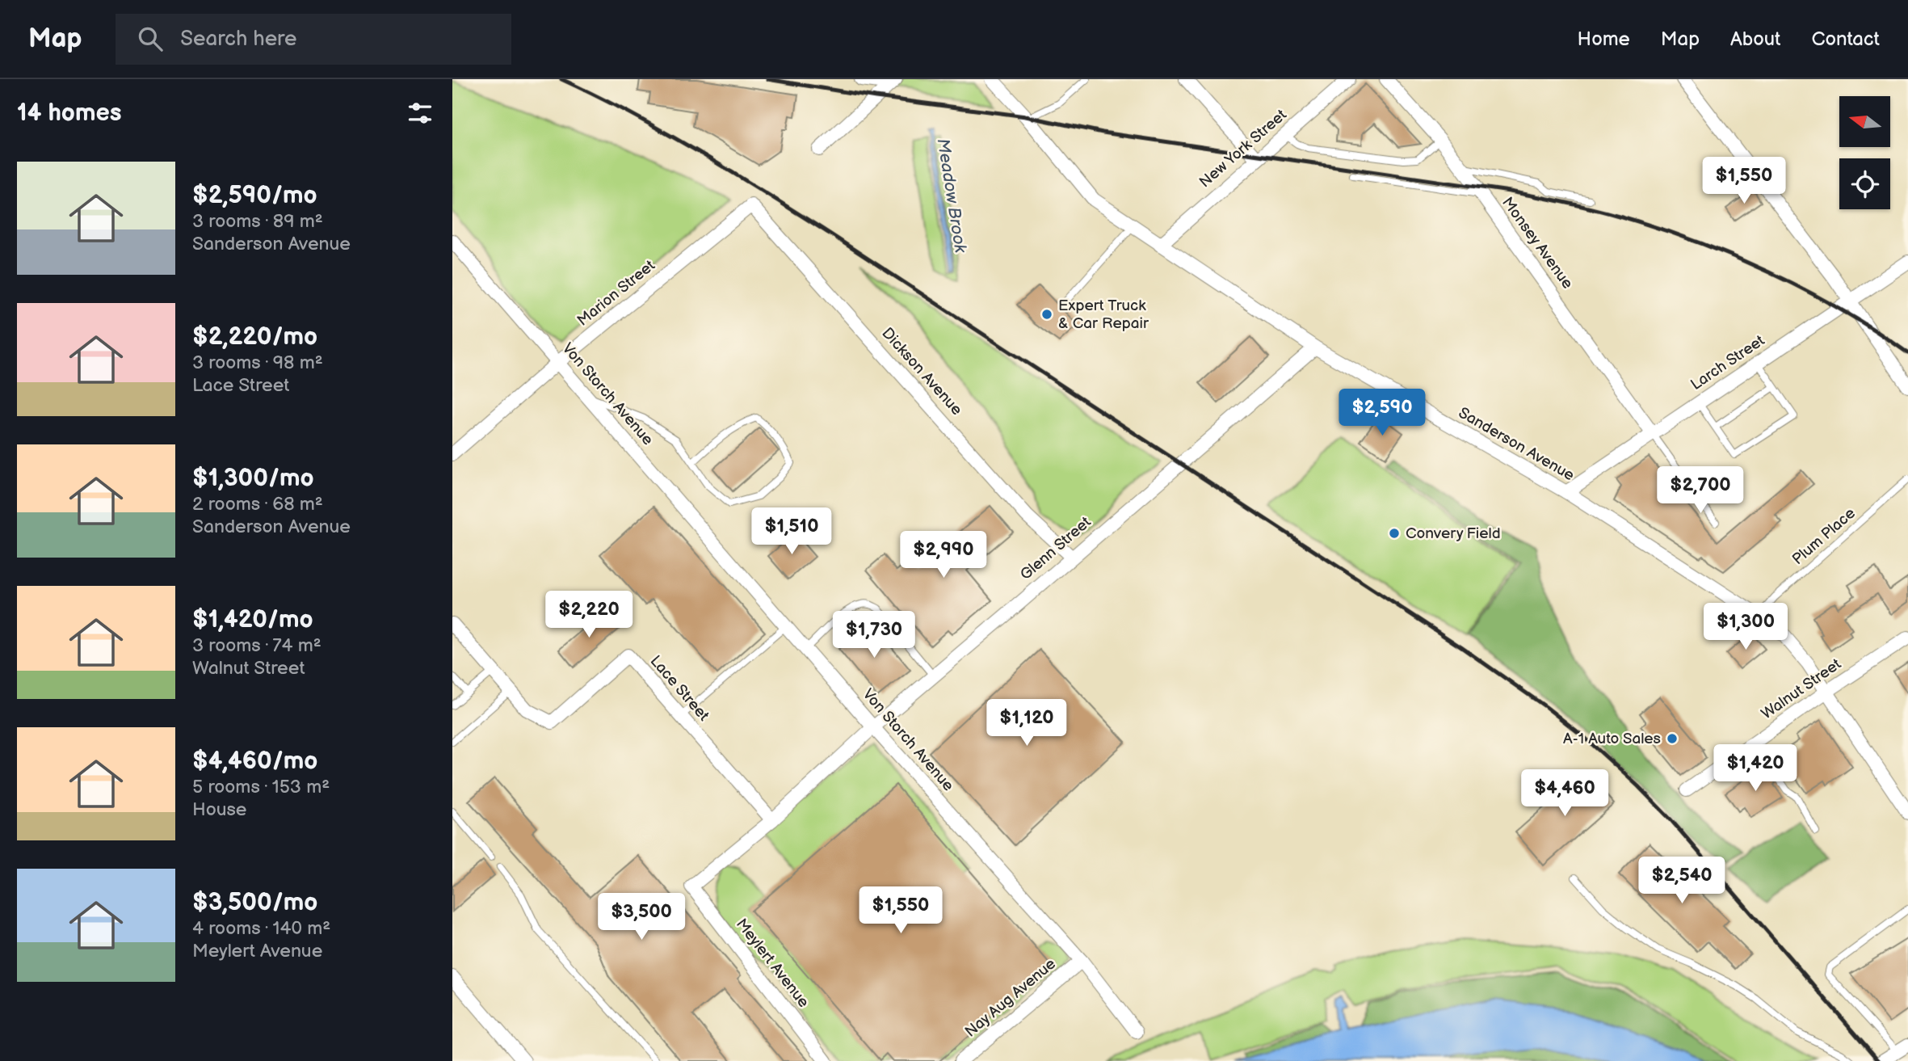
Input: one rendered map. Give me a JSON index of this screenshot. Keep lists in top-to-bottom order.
{
  "streets": {
    "street": [
      "New York Street",
      "Monsey Avenue",
      "Marion Street",
      "Larch Street",
      "Dickson Avenue",
      "Von Storch Avenue",
      "Sanderson Avenue",
      "Glenn Street",
      "Lace Street",
      "Walnut Street",
      "Meylert Avenue",
      "Nay Aug Avenue"
    ],
    "lane": ["Plum Place"]
  },
  "crossings": [
    ["New York Street", "Sanderson Avenue"],
    ["Monsey Avenue", "Larch Street"],
    ["Marion Street", "Dickson Avenue"],
    ["Marion Street", "Von Storch Avenue"],
    ["Larch Street", "Sanderson Avenue"],
    ["Dickson Avenue", "Glenn Street"],
    ["Von Storch Avenue", "Glenn Street"],
    ["Von Storch Avenue", "Nay Aug Avenue"],
    ["Sanderson Avenue", "Plum Place"],
    ["Sanderson Avenue", "Glenn Street"],
    ["Sanderson Avenue", "Walnut Street"],
    ["Glenn Street", "Lace Street"],
    ["Glenn Street", "Meylert Avenue"]
  ],
  "water": ["Meadow Brook"],
  "places": ["Expert Truck & Car Repair", "Convery Field", "A-1 Auto Sales"],
  "north": "left",
  "page": {
    "header": "Map",
    "search": "Search here",
    "nav": [
      "Home",
      "Map",
      "About",
      "Contact"
    ],
    "heading": "14 homes",
    "list": [
      {
        "name": "$2,590/mo",
        "note": "3 rooms · 89 m² · Sanderson Avenue"
      },
      {
        "name": "$2,220/mo",
        "note": "3 rooms · 98 m² · Lace Street"
      },
      {
        "name": "$1,300/mo",
        "note": "2 rooms · 68 m² · Sanderson Avenue"
      },
      {
        "name": "$1,420/mo",
        "note": "3 rooms · 74 m² · Walnut Street"
      },
      {
        "name": "$4,460/mo",
        "note": "5 rooms · 153 m² · House"
      },
      {
        "name": "$3,500/mo",
        "note": "4 rooms · 140 m² · Meylert Avenue"
      }
    ],
    "price": [
      "$1,550",
      "$2,590",
      "$2,700",
      "$1,510",
      "$2,990",
      "$2,220",
      "$1,300",
      "$1,730",
      "$1,120",
      "$1,420",
      "$4,460",
      "$2,540",
      "$1,550",
      "$3,500"
    ]
  }
}
